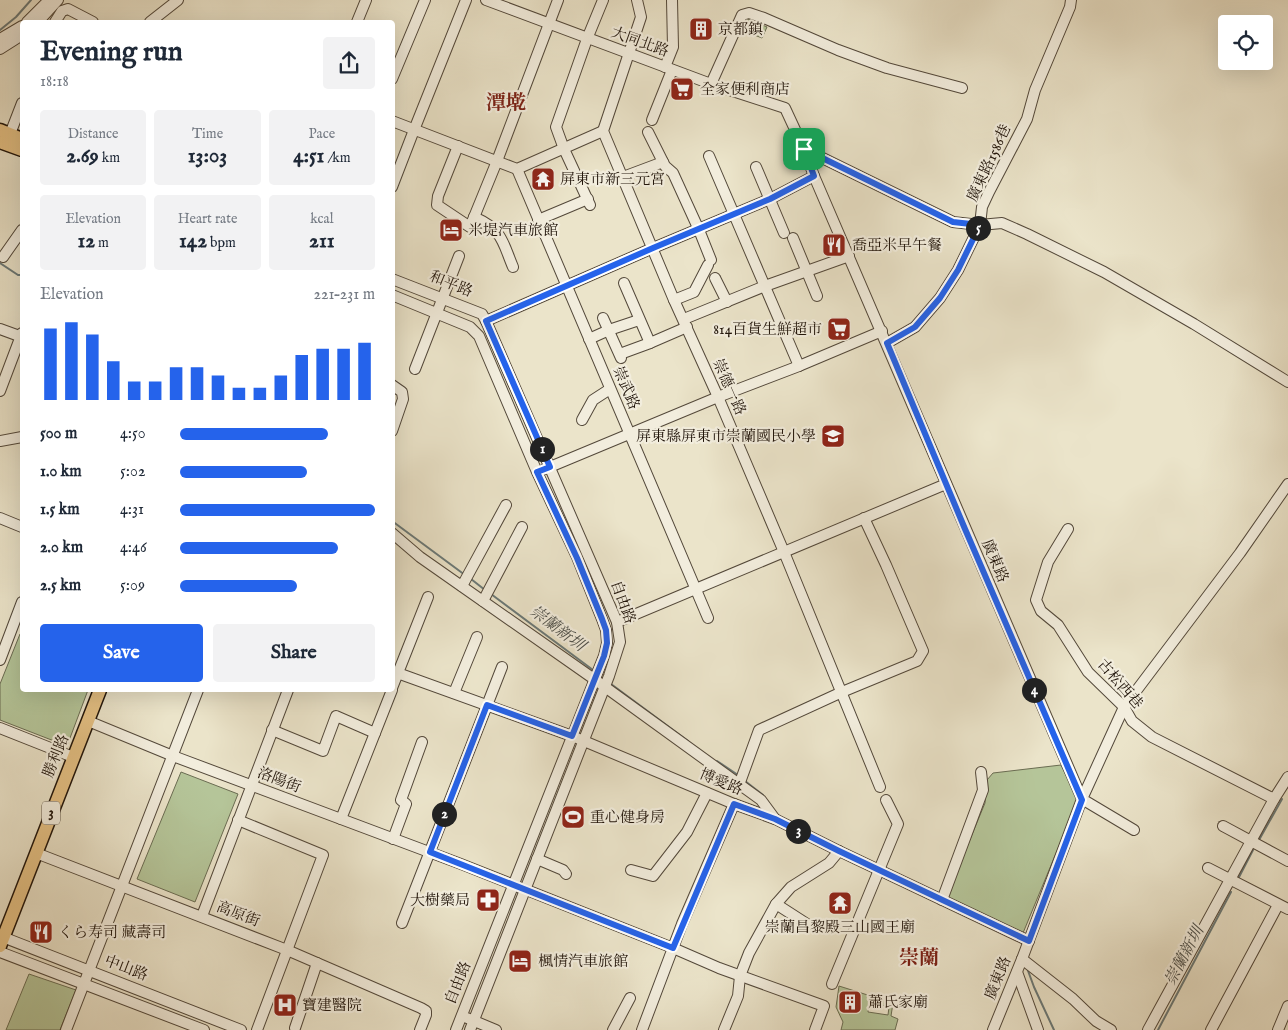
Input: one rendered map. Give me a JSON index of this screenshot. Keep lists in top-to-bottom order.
{
  "streets": {
    "main road": ["勝利路", "3"],
    "street": [
      "大同北路",
      "廣東路1586巷",
      "和平路",
      "崇德一路",
      "崇武路",
      "廣東路",
      "自由路",
      "古松西巷",
      "洛陽街",
      "博愛路",
      "高原街",
      "中山路"
    ]
  },
  "crossings": [
    ["大同北路", "廣東路"],
    ["廣東路1586巷", "廣東路"],
    ["和平路", "自由路"],
    ["廣東路", "博愛路"],
    ["自由路", "洛陽街"],
    ["自由路", "博愛路"],
    ["勝利路", "洛陽街"],
    ["勝利路", "高原街"],
    ["勝利路", "中山路"]
  ],
  "districts": ["潭墘", "崇蘭"],
  "water": ["崇蘭新圳"],
  "places": {
    "building": ["京都鎮", "蕭氏家廟"],
    "supermarket": ["全家便利商店", "814百貨生鮮超市"],
    "temple": ["屏東市新三元宮", "崇蘭昌黎殿三山國王廟"],
    "hotel": ["米堤汽車旅館", "楓情汽車旅館"],
    "restaurant": ["喬亞米早午餐", "くら寿司 藏壽司"],
    "school or university": ["屏東縣屏東市崇蘭國民小學"],
    "sports": ["重心健身房"],
    "pharmacy": ["大樹藥局"],
    "hospital": ["寶建醫院"]
  },
  "page": {
    "heading": ["Evening run", "18:18"],
    "stats": [
      ["Distance", "2.69 km"],
      ["Time", "13:03"],
      ["Pace", "4:51 /km"],
      ["Elevation", "12 m"],
      ["Heart rate", "142 bpm"],
      ["kcal", "211"]
    ],
    "pins": [
      "5",
      "1",
      "4",
      "2",
      "3"
    ],
    "chart": ["Elevation", "221–231 m"],
    "list": [
      {
        "name": "500 m",
        "note": "4:50"
      },
      {
        "name": "1.0 km",
        "note": "5:02"
      },
      {
        "name": "1.5 km",
        "note": "4:31"
      },
      {
        "name": "2.0 km",
        "note": "4:46"
      },
      {
        "name": "2.5 km",
        "note": "5:09"
      }
    ],
    "buttons": ["Save", "Share"]
  }
}
